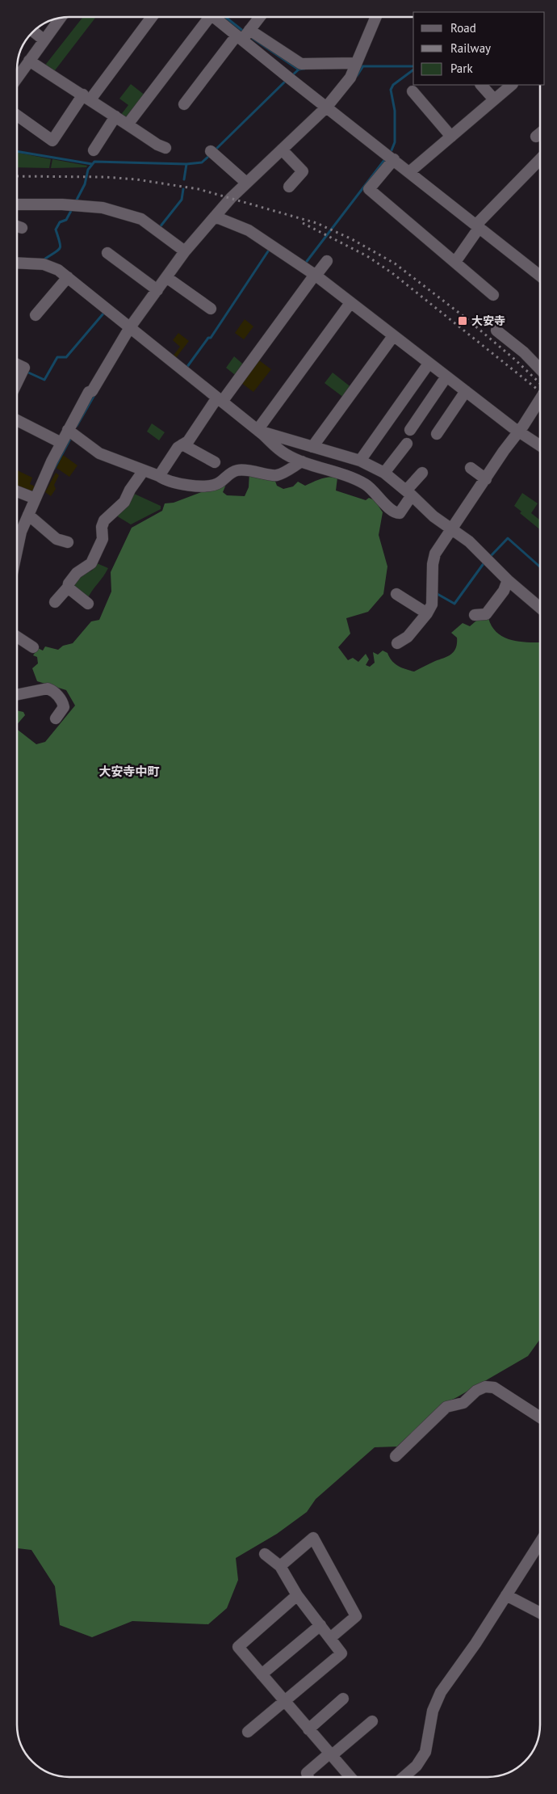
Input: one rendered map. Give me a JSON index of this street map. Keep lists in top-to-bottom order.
{
  "districts": ["大安寺中町"],
  "places": {
    "transit": ["大安寺"]
  },
  "legend": ["Road", "Railway", "Park"]
}
